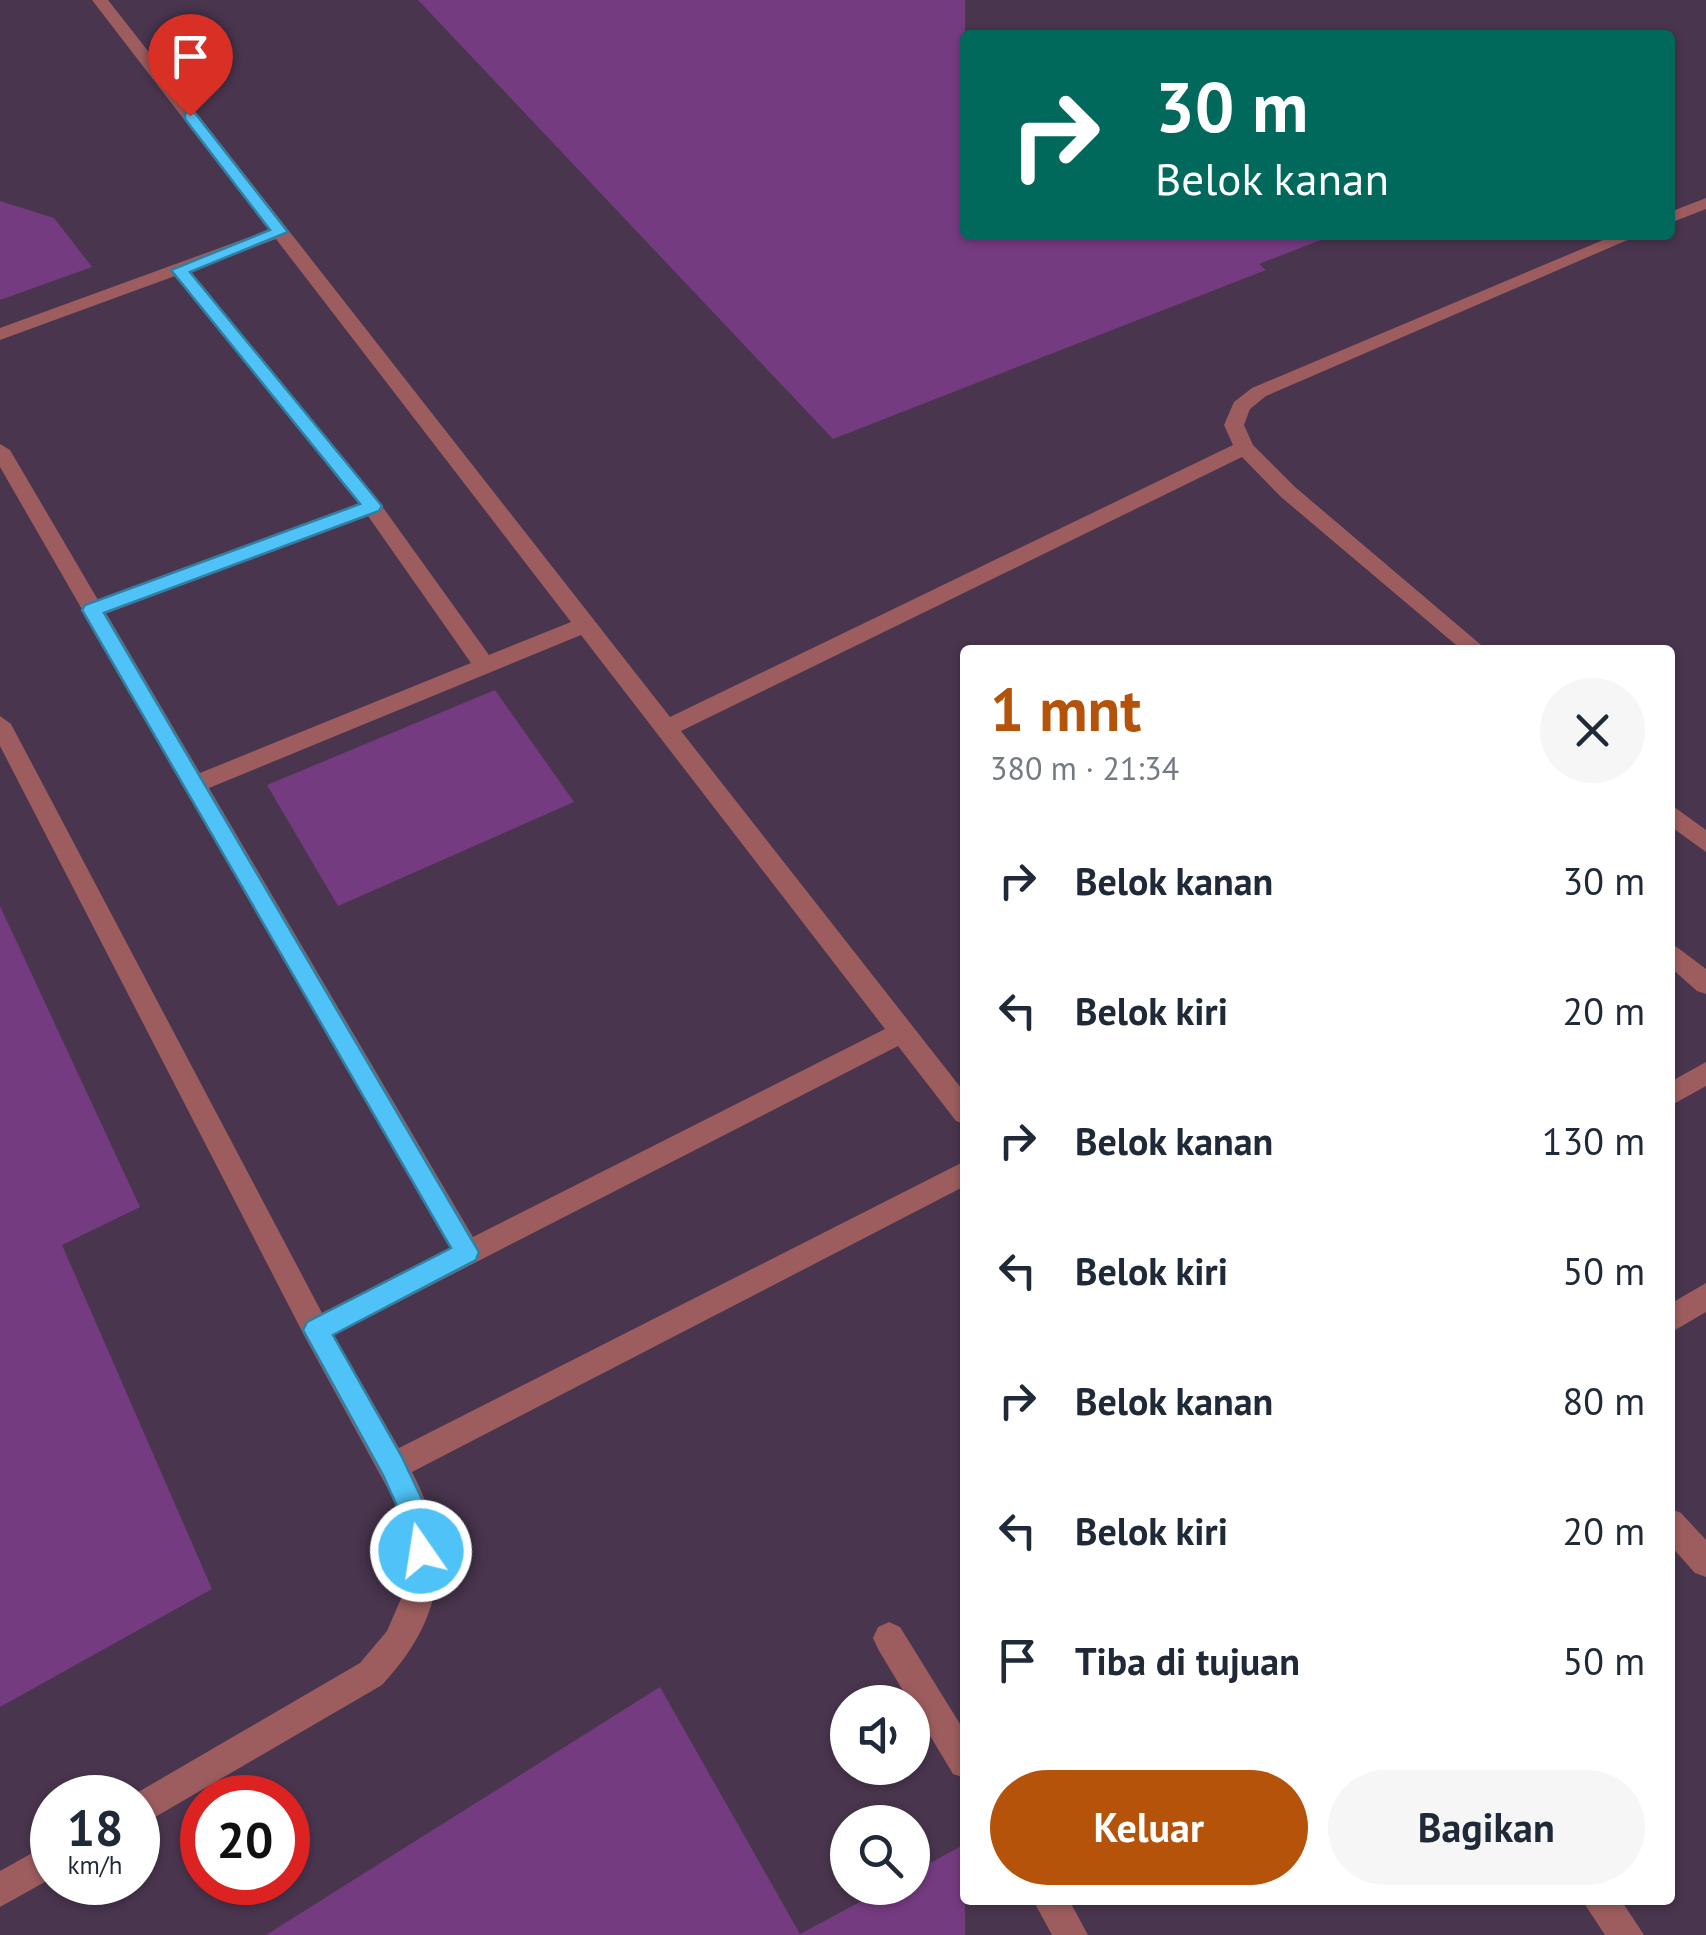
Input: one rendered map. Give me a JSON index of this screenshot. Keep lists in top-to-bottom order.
{
  "page": {
    "turn": ["30 m", "Belok kanan"],
    "heading": ["1 mnt", "380 m · 21:34"],
    "list": [
      {
        "name": "Belok kanan",
        "value": "30 m"
      },
      {
        "name": "Belok kiri",
        "value": "20 m"
      },
      {
        "name": "Belok kanan",
        "value": "130 m"
      },
      {
        "name": "Belok kiri",
        "value": "50 m"
      },
      {
        "name": "Belok kanan",
        "value": "80 m"
      },
      {
        "name": "Belok kiri",
        "value": "20 m"
      },
      {
        "name": "Tiba di tujuan",
        "value": "50 m"
      }
    ],
    "buttons": ["Keluar", "Bagikan"],
    "speed": "18 km/h",
    "limit": "20"
  }
}
